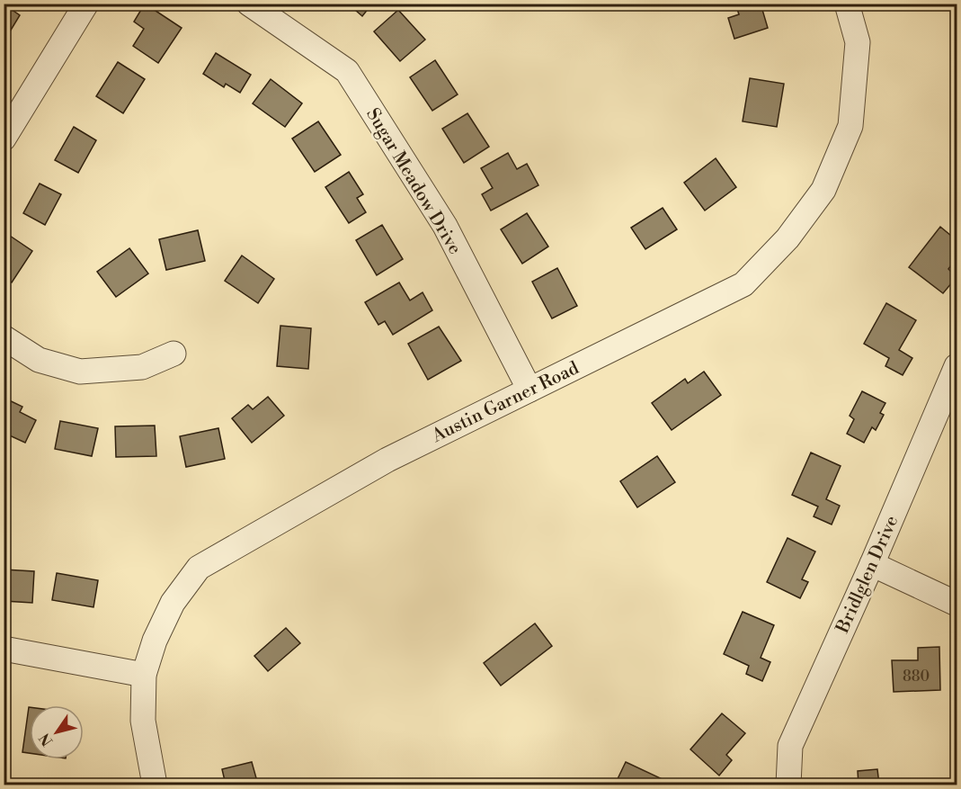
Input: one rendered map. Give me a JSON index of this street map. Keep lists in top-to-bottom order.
{
  "streets": {
    "street": ["Sugar Meadow Drive", "Austin Garner Road", "Bridlglen Drive"]
  },
  "crossings": [
    ["Sugar Meadow Drive", "Austin Garner Road"]
  ],
  "house_numbers": ["880"],
  "north": "bottom left"
}
